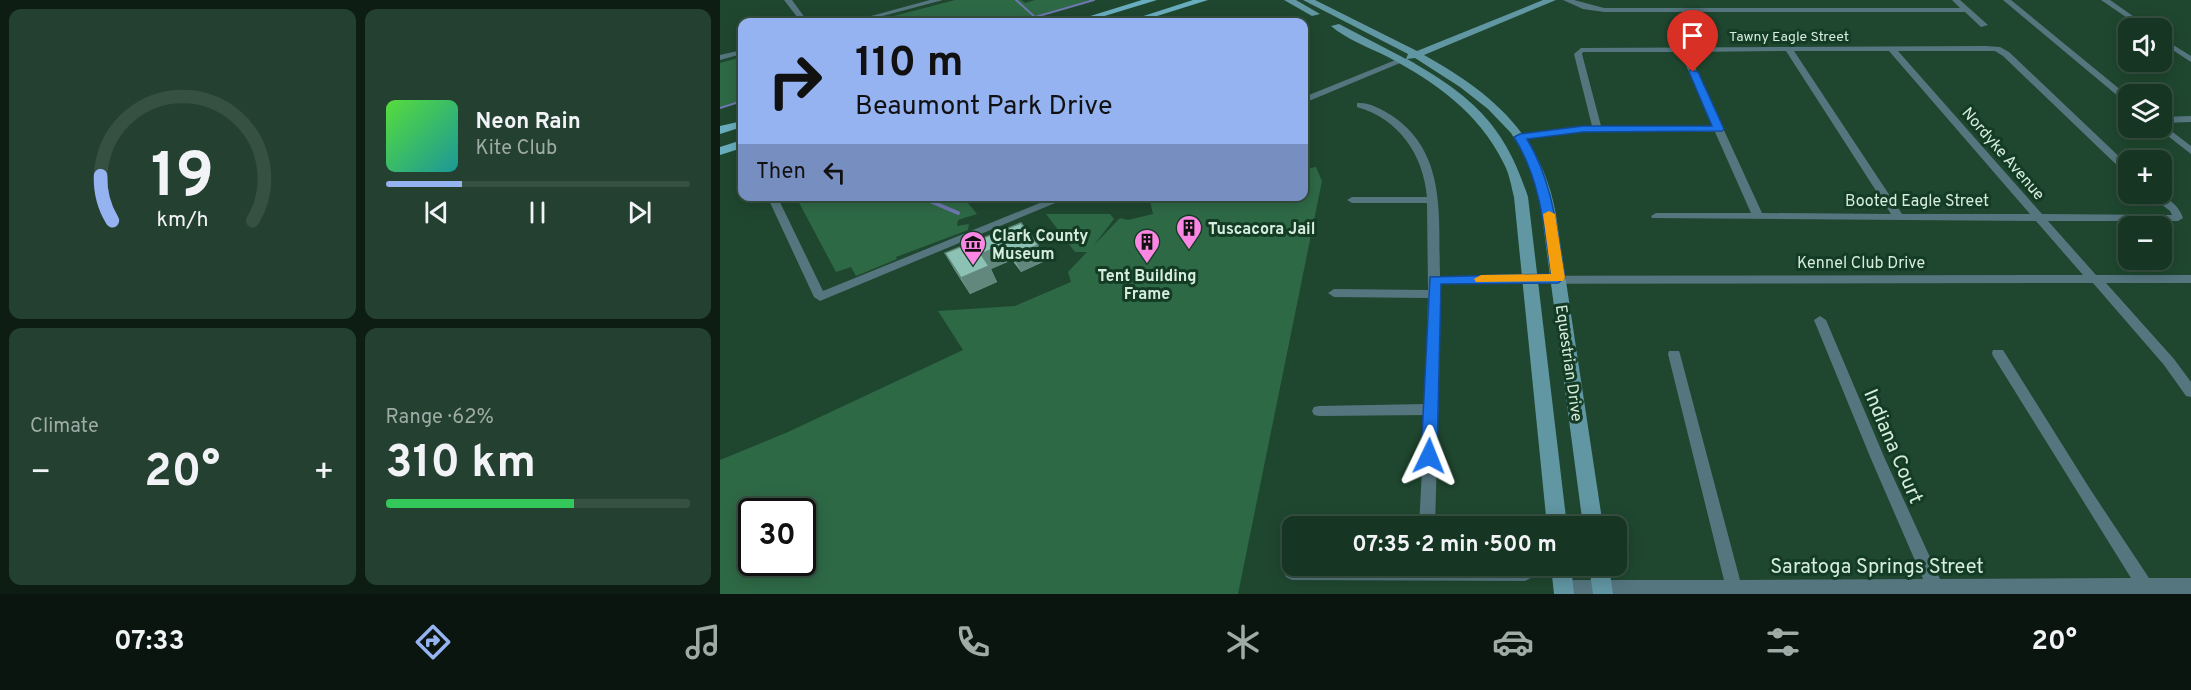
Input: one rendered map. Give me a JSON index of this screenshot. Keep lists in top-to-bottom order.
{
  "streets": {
    "street": [
      "Tawny Eagle Street",
      "Nordyke Avenue",
      "Booted Eagle Street",
      "Kennel Club Drive",
      "Equestrian Drive",
      "Indiana Court",
      "Saratoga Springs Street"
    ]
  },
  "crossings": [
    ["Tawny Eagle Street", "Nordyke Avenue"],
    ["Nordyke Avenue", "Booted Eagle Street"],
    ["Nordyke Avenue", "Kennel Club Drive"],
    ["Kennel Club Drive", "Equestrian Drive"],
    ["Indiana Court", "Saratoga Springs Street"]
  ],
  "places": {
    "building": ["Tuscacora Jail", "Tent Building Frame"],
    "museum": ["Clark County Museum"]
  },
  "page": {
    "map_buttons": ["+", "−"],
    "turn": ["110 m", "Beaumont Park Drive"],
    "song": ["Neon Rain", "Kite Club"],
    "then": "Then",
    "tile": [
      "Climate",
      ["Range · 62%", "310 km"]
    ],
    "heat": ["−", "20°", "+"],
    "limit": "30",
    "trip": "07:35 · 2 min · 500 m",
    "tabs": ["07:33", "20°"],
    "gauge": ["19", "km/h"]
  }
}
